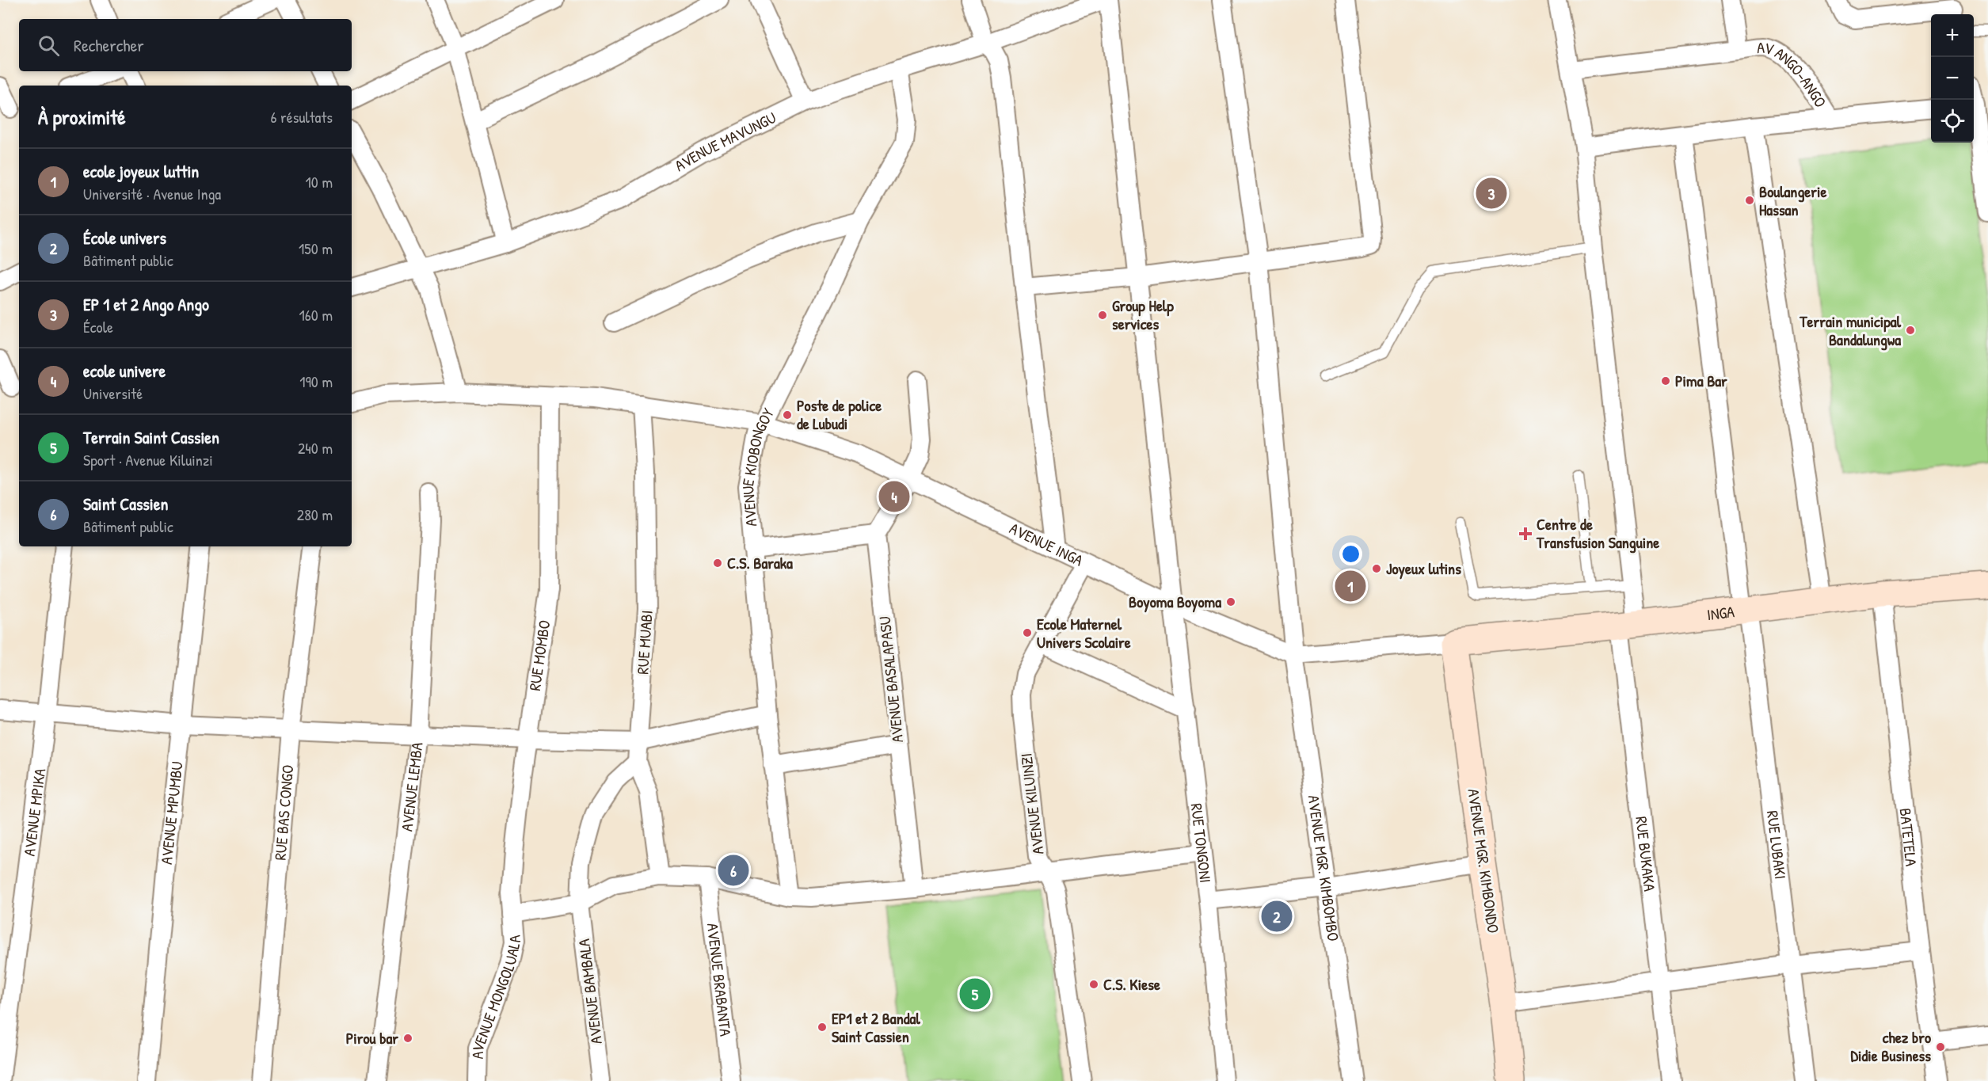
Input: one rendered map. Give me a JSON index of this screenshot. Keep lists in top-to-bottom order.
{
  "streets": {
    "street": [
      "AV ANGO-ANGO",
      "AVENUE MAVUNGU",
      "AVENUE KIOBONGOY",
      "AVENUE INGA",
      "INGA",
      "RUE MUABI",
      "RUE MOMBO",
      "AVENUE BASALAPASU",
      "AVENUE LEMBA",
      "AVENUE KILUINZI",
      "AVENUE MPIKA",
      "AVENUE MPUMBU",
      "RUE BAS CONGO",
      "BATETELA",
      "RUE TONGONI",
      "RUE LUBAKI",
      "RUE BUKAKA",
      "AVENUE MGR. KIMBONDO",
      "AVENUE MGR. KIMBOMBO",
      "AVENUE BRABANTA",
      "AVENUE BAMBALA",
      "AVENUE MONGOLUALA"
    ]
  },
  "crossings": [
    ["AVENUE MAVUNGU", "AVENUE KIOBONGOY"],
    ["AVENUE KIOBONGOY", "AVENUE INGA"],
    ["AVENUE INGA", "INGA"],
    ["AVENUE INGA", "RUE MUABI"],
    ["AVENUE INGA", "RUE MOMBO"],
    ["AVENUE INGA", "AVENUE KILUINZI"],
    ["AVENUE INGA", "RUE TONGONI"],
    ["AVENUE INGA", "AVENUE MGR. KIMBONDO"],
    ["AVENUE INGA", "AVENUE MGR. KIMBOMBO"],
    ["INGA", "BATETELA"],
    ["INGA", "RUE LUBAKI"],
    ["INGA", "RUE BUKAKA"],
    ["INGA", "AVENUE MGR. KIMBONDO"],
    ["RUE MUABI", "AVENUE BAMBALA"],
    ["RUE MOMBO", "AVENUE MONGOLUALA"]
  ],
  "places": {
    "other": [
      "Boulangerie Hassan",
      "Group Help services",
      "Terrain municipal Bandalungwa",
      "Pima Bar",
      "Poste de police de Lubudi",
      "C.S. Baraka",
      "Joyeux lutins",
      "Boyoma Boyoma",
      "Ecole Maternel Univers Scolaire",
      "C.S. Kiese",
      "EP1 et 2 Bandal Saint Cassien",
      "Pirou bar",
      "chez bro Didie Business"
    ],
    "health": ["Centre de Transfusion Sanguine"]
  },
  "page": {
    "map_buttons": ["+", "−"],
    "search": "Rechercher",
    "heading": ["À proximité", "6 résultats"],
    "list": [
      {
        "mark": "1",
        "name": "ecole joyeux luttin",
        "note": "Université · Avenue Inga",
        "value": "10 m"
      },
      {
        "mark": "2",
        "name": "École univers",
        "note": "Bâtiment public",
        "value": "150 m"
      },
      {
        "mark": "3",
        "name": "EP 1 et 2 Ango Ango",
        "note": "École",
        "value": "160 m"
      },
      {
        "mark": "4",
        "name": "ecole univere",
        "note": "Université",
        "value": "190 m"
      },
      {
        "mark": "5",
        "name": "Terrain Saint Cassien",
        "note": "Sport · Avenue Kiluinzi",
        "value": "240 m"
      },
      {
        "mark": "6",
        "name": "Saint Cassien",
        "note": "Bâtiment public",
        "value": "280 m"
      }
    ],
    "pins": [
      "3",
      "4",
      "1",
      "6",
      "2",
      "5"
    ]
  }
}
